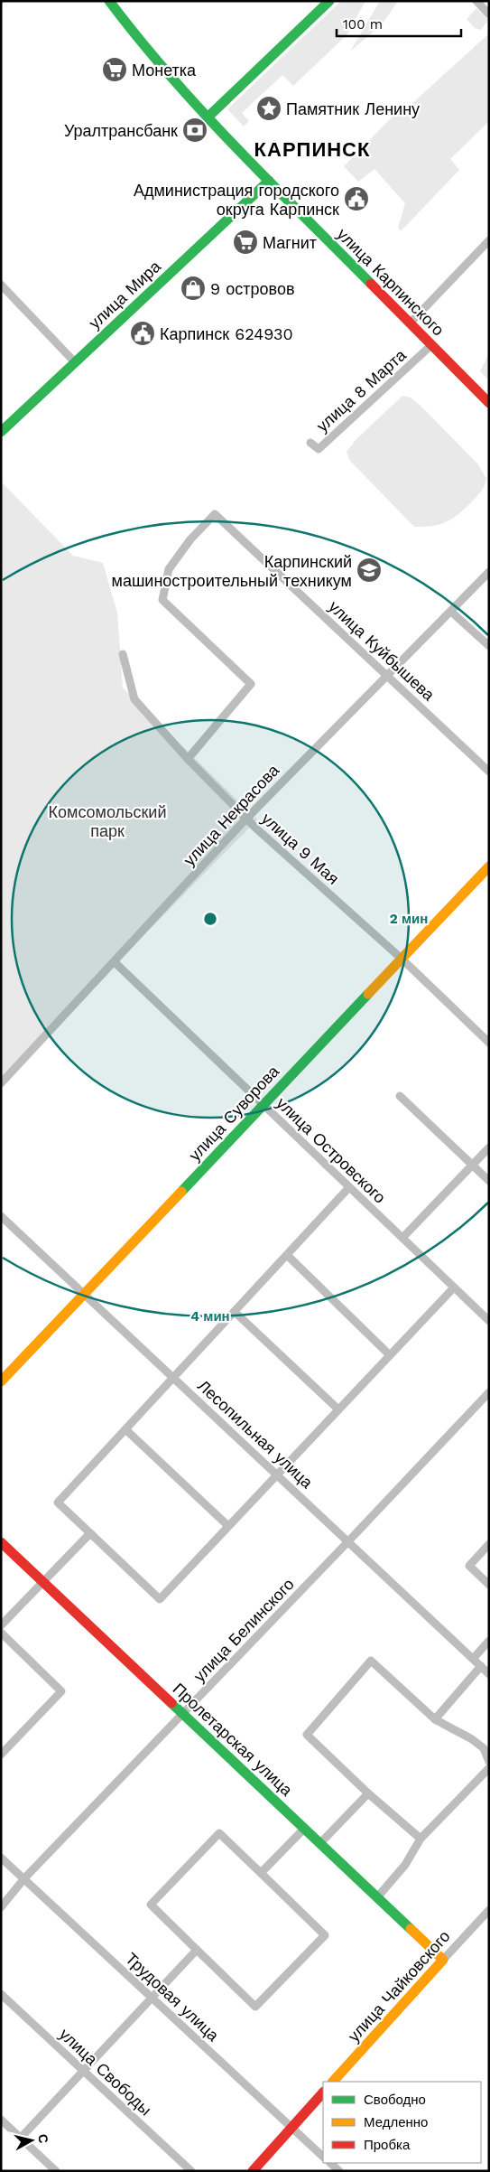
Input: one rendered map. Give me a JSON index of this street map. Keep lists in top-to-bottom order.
{
  "streets": {
    "main road": [
      "улица Карпинского",
      "улица Мира",
      "улица Суворова",
      "Пролетарская улица",
      "улица Чайковского"
    ],
    "street": [
      "улица 8 Марта",
      "улица Куйбышева",
      "улица Некрасова",
      "улица 9 Мая",
      "улица Островского",
      "Лесопильная улица",
      "улица Белинского",
      "Трудовая улица",
      "улица Свободы"
    ]
  },
  "crossings": [
    ["улица Карпинского", "улица Мира"],
    ["улица Карпинского", "улица 8 Марта"],
    ["улица Куйбышева", "улица Некрасова"],
    ["улица Куйбышева", "улица 9 Мая"],
    ["улица Некрасова", "улица 9 Мая"],
    ["улица Некрасова", "улица Островского"],
    ["улица 9 Мая", "улица Суворова"],
    ["улица Суворова", "улица Островского"],
    ["улица Суворова", "Лесопильная улица"],
    ["Лесопильная улица", "улица Белинского"],
    ["улица Белинского", "Пролетарская улица"],
    ["улица Белинского", "Трудовая улица"],
    ["Пролетарская улица", "улица Чайковского"]
  ],
  "districts": ["КАРПИНСК"],
  "parks": ["Комсомольский парк"],
  "places": {
    "supermarket": ["Монетка", "Магнит"],
    "place": ["Памятник Ленину"],
    "bank": ["Уралтрансбанк"],
    "public building": ["Администрация городского округа Карпинск", "Карпинск 624930"],
    "shop": ["9 островов"],
    "school or university": ["Карпинский машиностроительный техникум"]
  },
  "legend": ["Свободно", "Медленно", "Пробка"],
  "scale_bar": "100 m",
  "north": "right",
  "rings": ["2 мин", "4 мин"]
}
